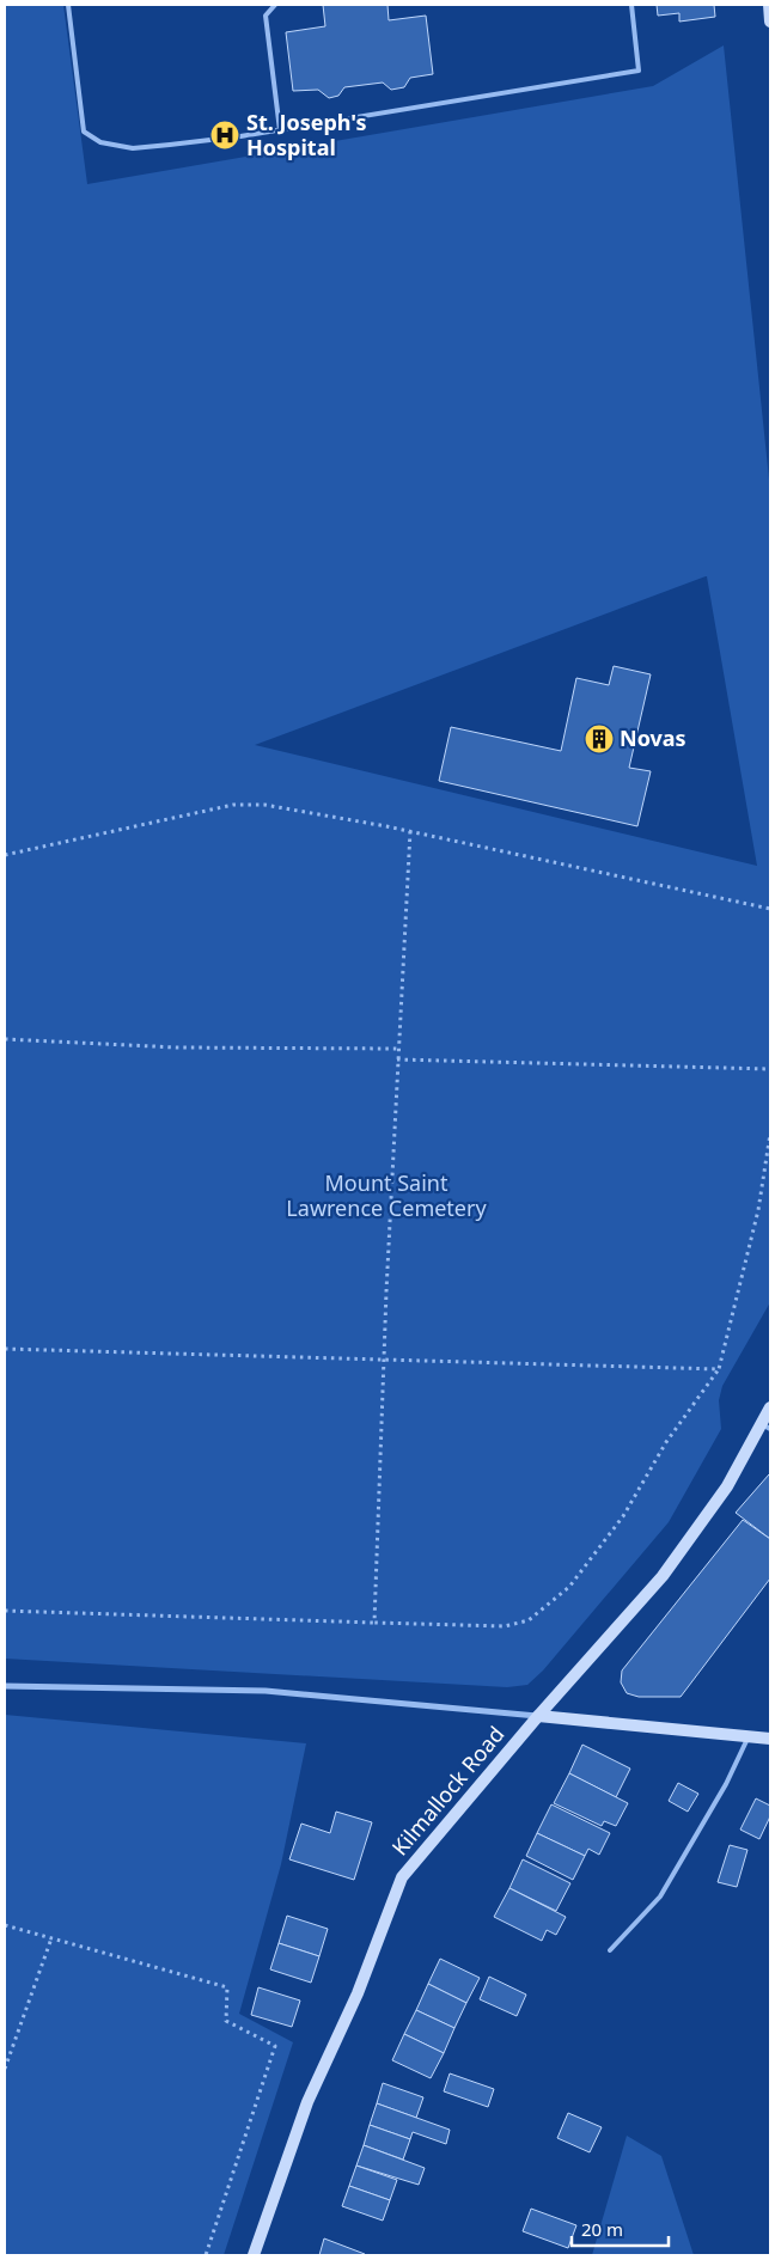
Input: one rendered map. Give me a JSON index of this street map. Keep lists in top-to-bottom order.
{
  "streets": {
    "street": ["Kilmallock Road"]
  },
  "parks": ["Mount Saint Lawrence Cemetery"],
  "places": {
    "hospital": ["St. Joseph's Hospital"],
    "building": ["Novas"]
  },
  "scale_bar": "20 m"
}
